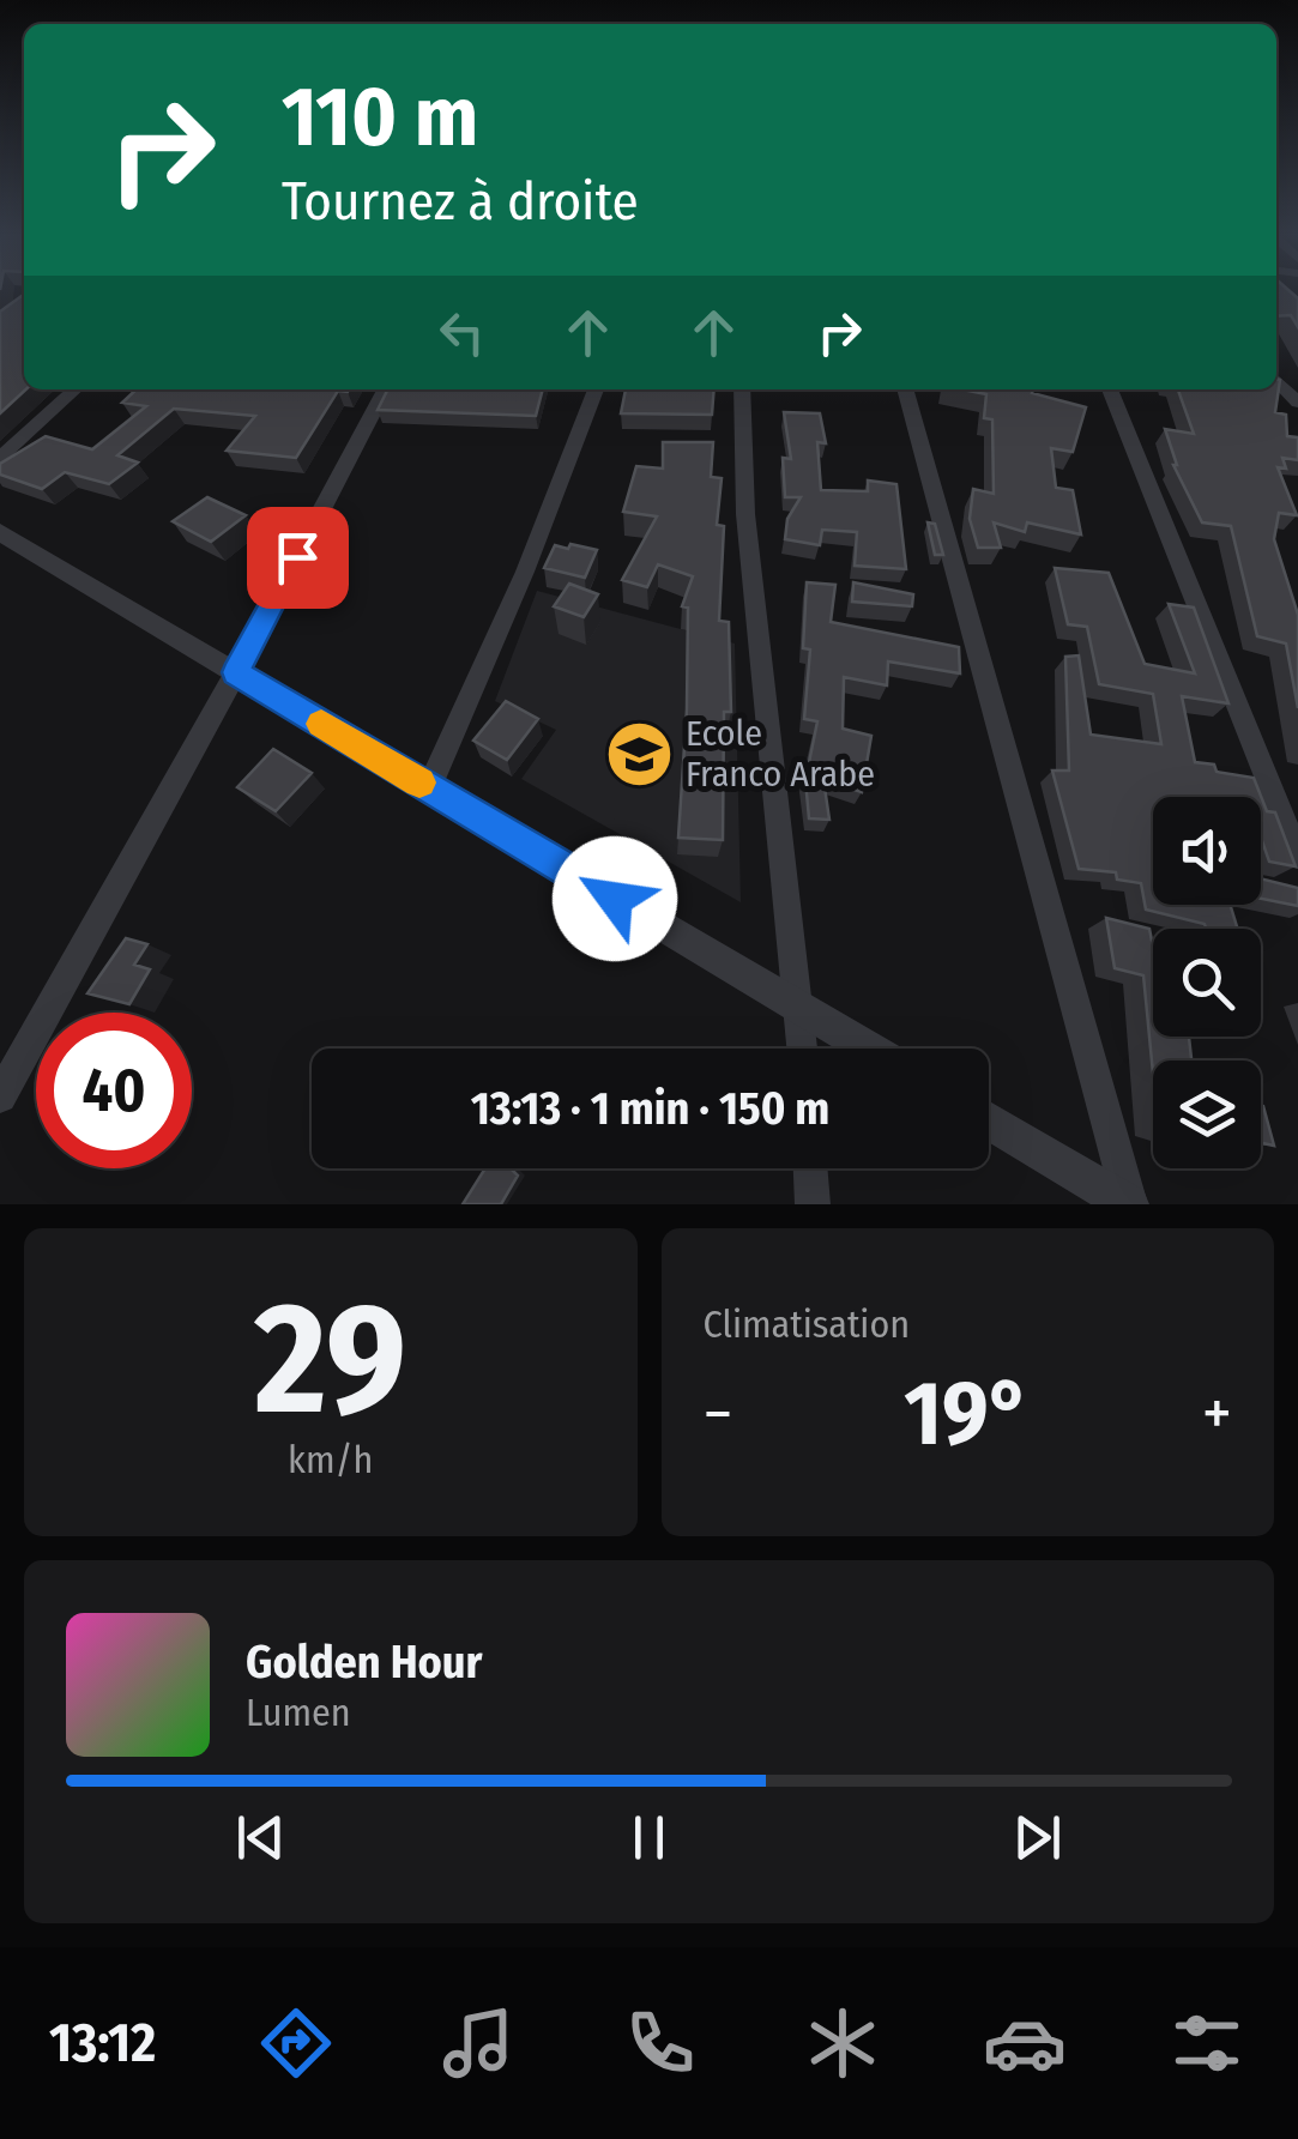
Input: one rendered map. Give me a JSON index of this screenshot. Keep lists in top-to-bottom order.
{
  "places": {
    "school or university": ["Ecole Franco Arabe"]
  },
  "page": {
    "turn": ["110 m", "Tournez à droite"],
    "limit": "40",
    "trip": "13:13 · 1 min · 150 m",
    "tile": [
      ["29", "km/h"],
      "Climatisation"
    ],
    "heat": ["−", "19°", "+"],
    "song": ["Golden Hour", "Lumen"],
    "tabs": "13:12"
  }
}
